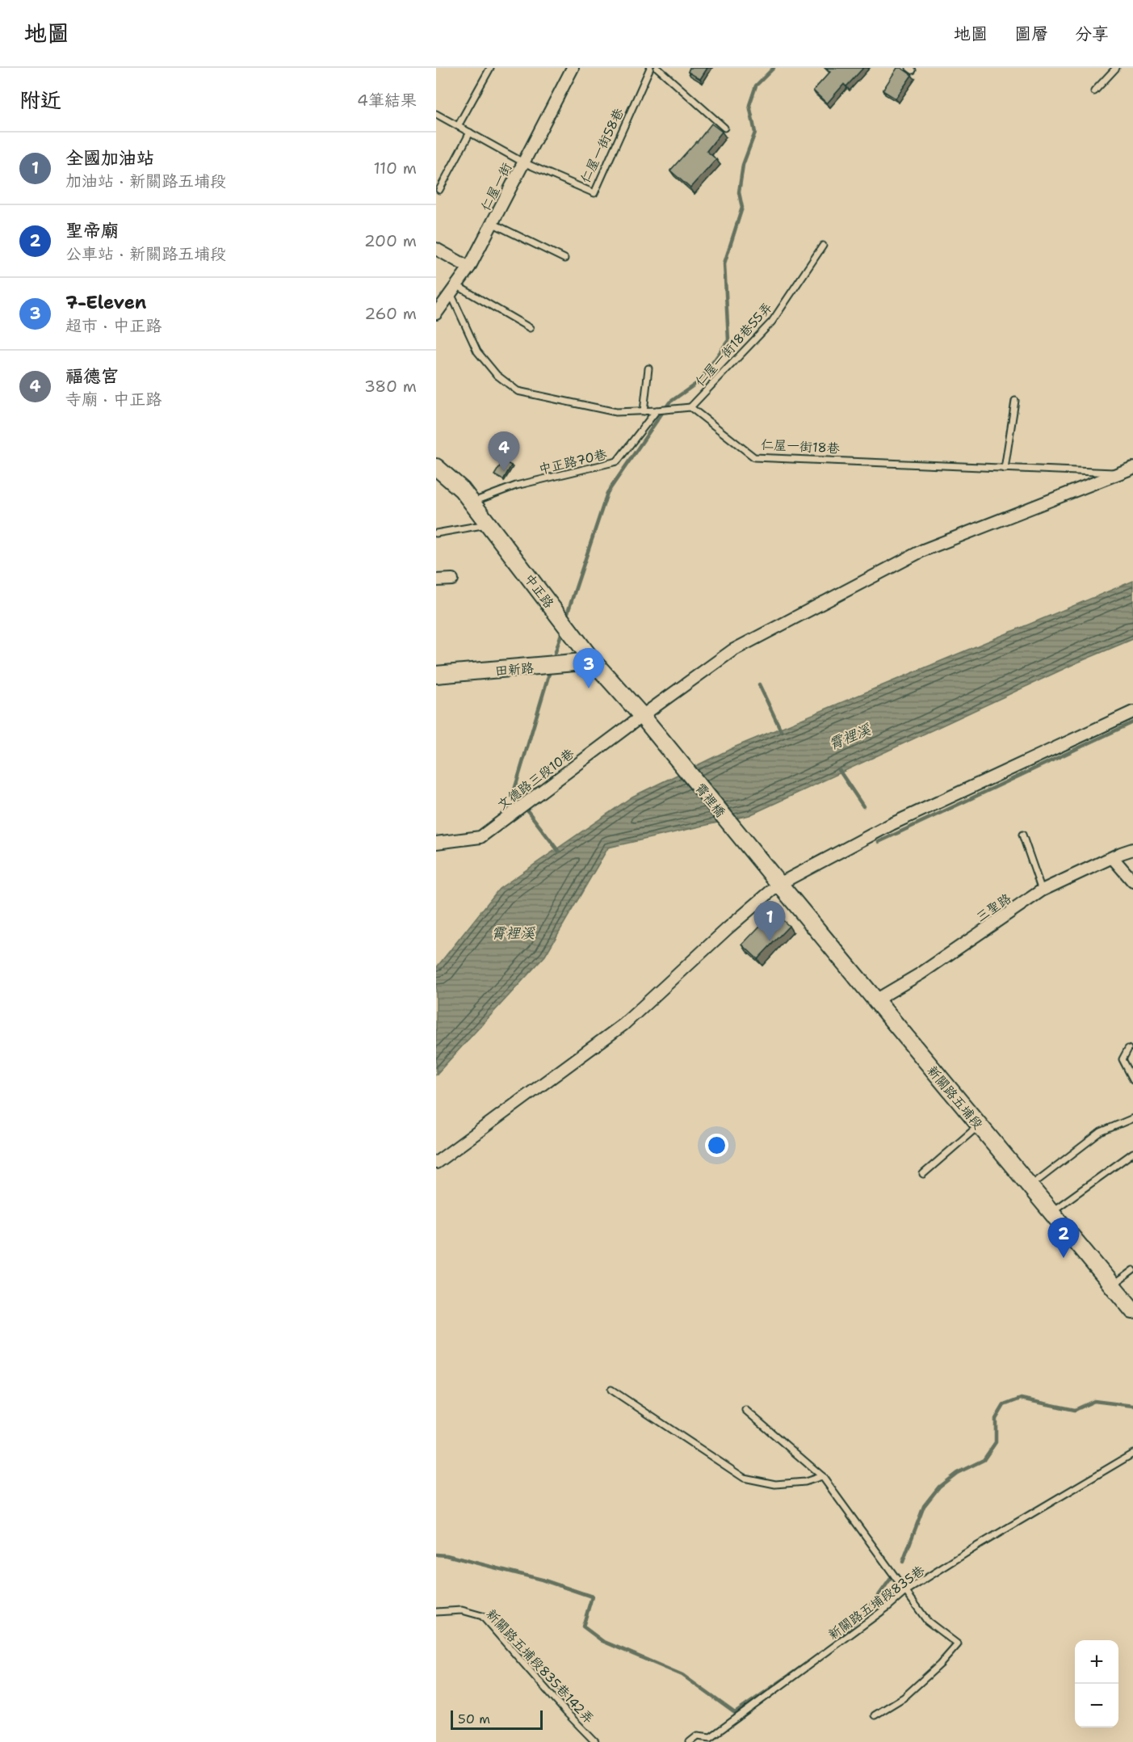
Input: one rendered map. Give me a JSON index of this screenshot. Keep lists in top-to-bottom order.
{
  "streets": {
    "main road": [
      "中正路",
      "田新路",
      "霄裡橋",
      "新關路五埔段"
    ],
    "street": [
      "仁屋一街",
      "仁屋一街18巷",
      "文德路三段10巷",
      "三聖路"
    ],
    "lane": [
      "仁屋一街58巷",
      "仁屋一街18巷55弄",
      "中正路70巷",
      "新關路五埔段835巷",
      "新關路五埔段835巷142弄"
    ]
  },
  "crossings": [
    ["仁屋一街58巷", "仁屋一街"],
    ["仁屋一街18巷55弄", "仁屋一街18巷"],
    ["仁屋一街18巷", "文德路三段10巷"],
    ["中正路70巷", "中正路"],
    ["中正路", "田新路"],
    ["中正路", "文德路三段10巷"],
    ["中正路", "霄裡橋"],
    ["文德路三段10巷", "霄裡橋"],
    ["霄裡橋", "新關路五埔段"],
    ["三聖路", "新關路五埔段"]
  ],
  "water": ["霄裡溪"],
  "scale_bar": "50 m",
  "page": {
    "header": "地圖",
    "nav": ["地圖", "圖層", "分享"],
    "heading": ["附近", "4筆結果"],
    "list": [
      {
        "mark": "1",
        "name": "全國加油站",
        "note": "加油站 · 新關路五埔段",
        "value": "110 m"
      },
      {
        "mark": "2",
        "name": "聖帝廟",
        "note": "公車站 · 新關路五埔段",
        "value": "200 m"
      },
      {
        "mark": "3",
        "name": "7-Eleven",
        "note": "超市 · 中正路",
        "value": "260 m"
      },
      {
        "mark": "4",
        "name": "福德宮",
        "note": "寺廟 · 中正路",
        "value": "380 m"
      }
    ],
    "pins": [
      "4",
      "3",
      "1",
      "2"
    ],
    "map_buttons": ["+", "−"],
    "scale": "50 m"
  }
}
